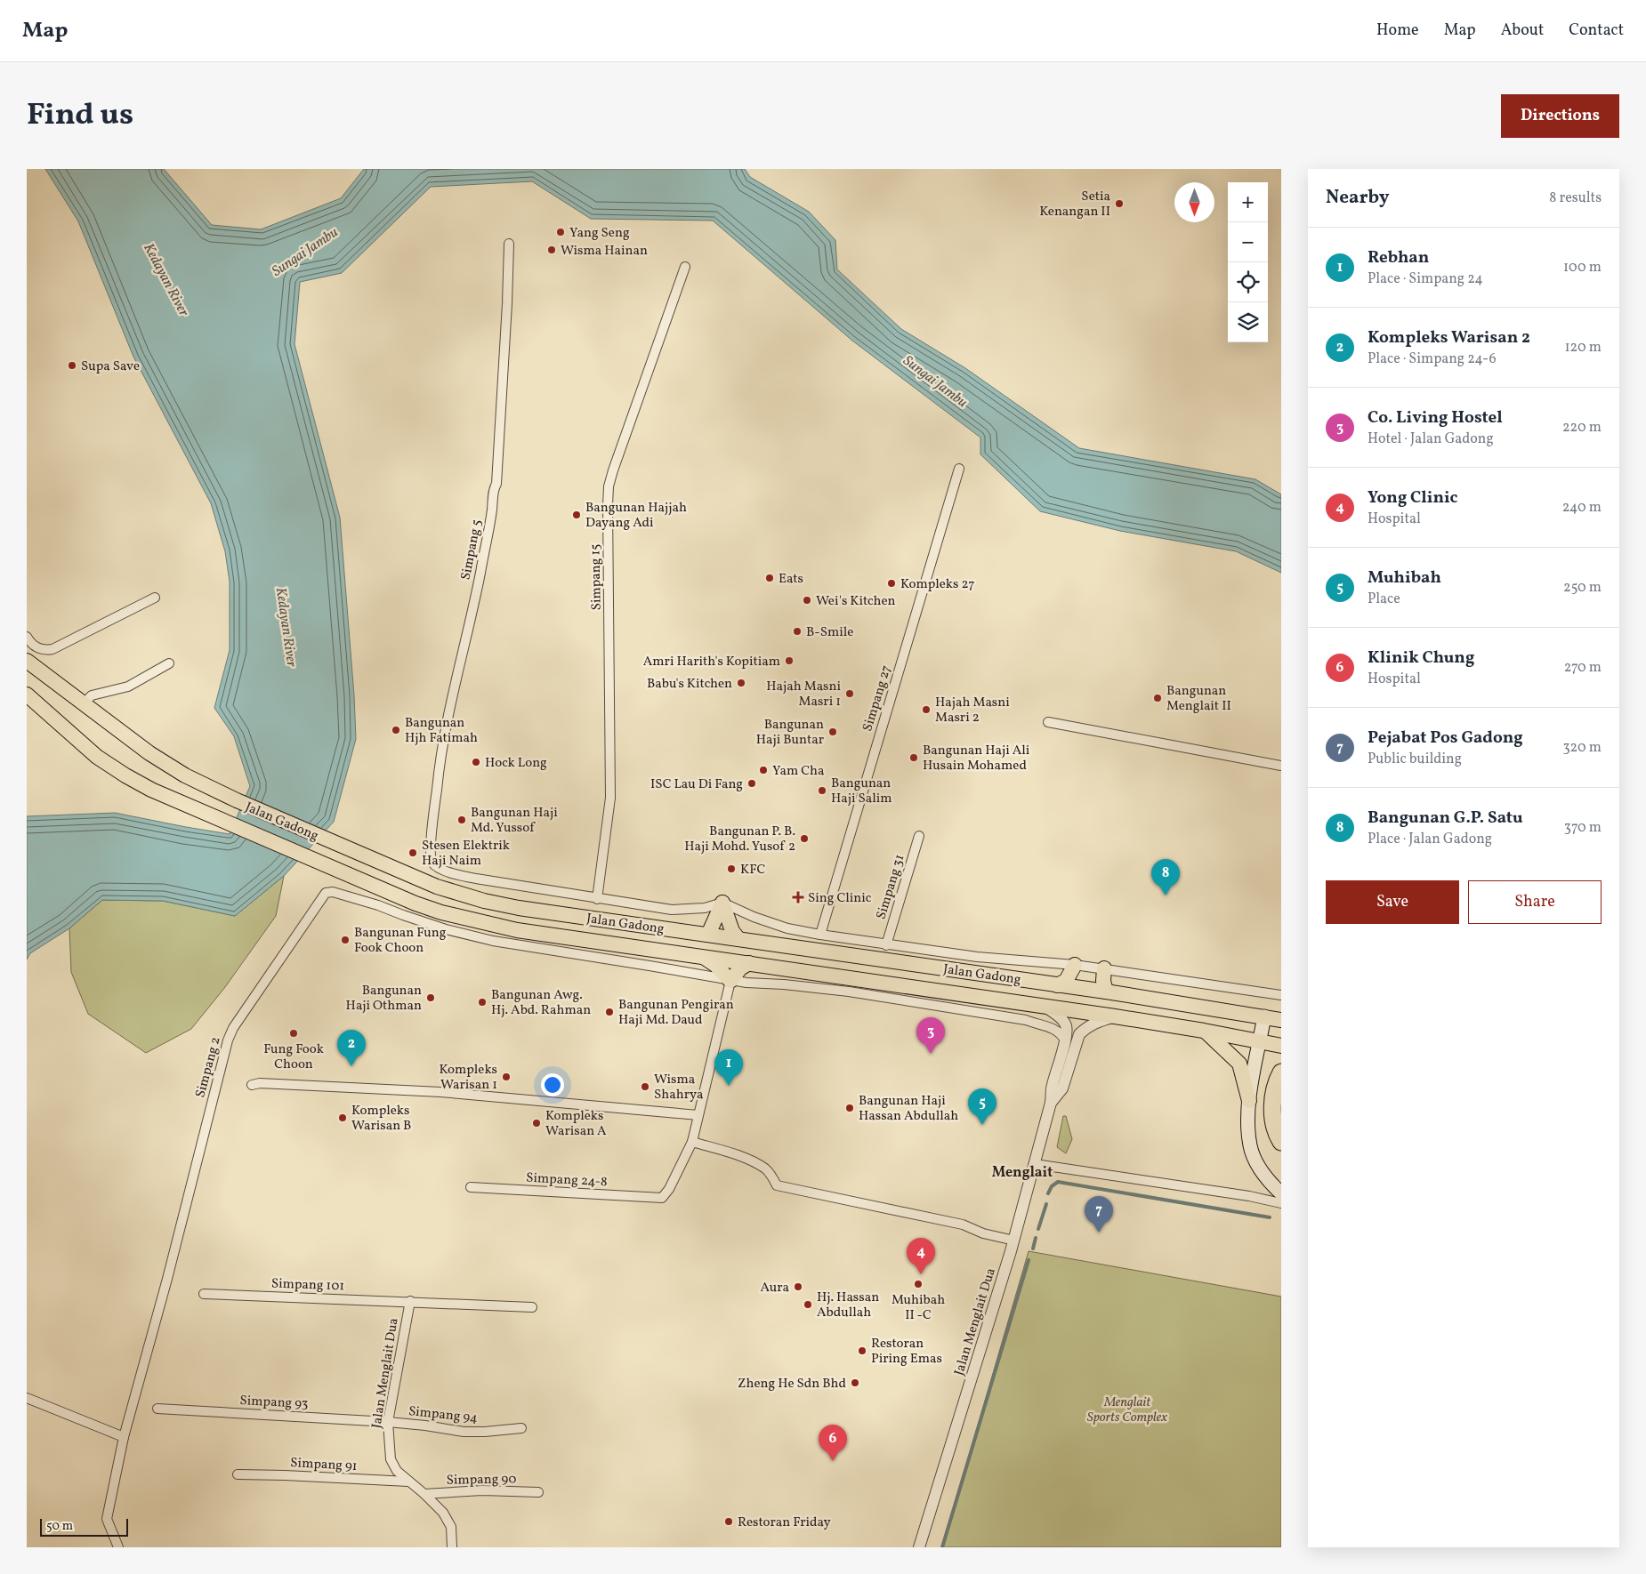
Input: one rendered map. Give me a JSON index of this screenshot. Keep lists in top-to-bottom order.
{
  "streets": {
    "main road": ["Jalan Gadong"],
    "street": [
      "Simpang 5",
      "Simpang 15",
      "Simpang 27",
      "Simpang 31",
      "Simpang 2",
      "Simpang 24-8",
      "Simpang 101",
      "Jalan Menglait Dua",
      "Simpang 93",
      "Simpang 94",
      "Simpang 91",
      "Simpang 90"
    ]
  },
  "crossings": [
    ["Simpang 5", "Simpang 15"],
    ["Jalan Gadong", "Jalan Menglait Dua"],
    ["Simpang 101", "Jalan Menglait Dua"],
    ["Jalan Menglait Dua", "Simpang 93"],
    ["Jalan Menglait Dua", "Simpang 94"],
    ["Jalan Menglait Dua", "Simpang 91"],
    ["Jalan Menglait Dua", "Simpang 90"],
    ["Simpang 93", "Simpang 94"]
  ],
  "districts": ["Menglait"],
  "water": ["Sungai Jambu", "Kedayan River"],
  "parks": ["Menglait Sports Complex"],
  "places": {
    "other": [
      "Setia Kenangan II",
      "Yang Seng",
      "Wisma Hainan",
      "Supa Save",
      "Bangunan Hajjah Dayang Adi",
      "Eats",
      "Kompleks 27",
      "Wei's Kitchen",
      "B-Smile",
      "Amri Harith's Kopitiam",
      "Babu's Kitchen",
      "Hajah Masni Masri 1",
      "Bangunan Menglait II",
      "Hajah Masni Masri 2",
      "Bangunan Hjh Fatimah",
      "Bangunan Haji Buntar",
      "Bangunan Haji Ali Husain Mohamed",
      "Hock Long",
      "Yam Cha",
      "ISC Lau Di Fang",
      "Bangunan Haji Salim",
      "Bangunan Haji Md. Yussof",
      "Bangunan P. B. Haji Mohd. Yusof 2",
      "Stesen Elektrik Haji Naim",
      "KFC",
      "Bangunan Fung Fook Choon",
      "Bangunan Haji Othman",
      "Bangunan Awg. Hj. Abd. Rahman",
      "Bangunan Pengiran Haji Md. Daud",
      "Fung Fook Choon",
      "Kompleks Warisan 1",
      "Wisma Shahrya",
      "Bangunan Haji Hassan Abdullah",
      "Kompleks Warisan B",
      "Kompleks Warisan A",
      "Muhibah II -C",
      "Aura",
      "Hj. Hassan Abdullah",
      "Restoran Piring Emas",
      "Zheng He Sdn Bhd",
      "Restoran Friday"
    ],
    "health": ["Sing Clinic"]
  },
  "scale_bar": "50 m",
  "north": "bottom",
  "page": {
    "header": "Map",
    "nav": [
      "Home",
      "Map",
      "About",
      "Contact"
    ],
    "title": "Find us",
    "buttons": [
      "Directions",
      ["Save", "Share"]
    ],
    "heading": ["Nearby", "8 results"],
    "map_buttons": ["+", "−"],
    "list": [
      {
        "mark": "1",
        "name": "Rebhan",
        "note": "Place · Simpang 24",
        "value": "100 m"
      },
      {
        "mark": "2",
        "name": "Kompleks Warisan 2",
        "note": "Place · Simpang 24-6",
        "value": "120 m"
      },
      {
        "mark": "3",
        "name": "Co. Living Hostel",
        "note": "Hotel · Jalan Gadong",
        "value": "220 m"
      },
      {
        "mark": "4",
        "name": "Yong Clinic",
        "note": "Hospital",
        "value": "240 m"
      },
      {
        "mark": "5",
        "name": "Muhibah",
        "note": "Place",
        "value": "250 m"
      },
      {
        "mark": "6",
        "name": "Klinik Chung",
        "note": "Hospital",
        "value": "270 m"
      },
      {
        "mark": "7",
        "name": "Pejabat Pos Gadong",
        "note": "Public building",
        "value": "320 m"
      },
      {
        "mark": "8",
        "name": "Bangunan G.P. Satu",
        "note": "Place · Jalan Gadong",
        "value": "370 m"
      }
    ],
    "pins": [
      "8",
      "3",
      "2",
      "1",
      "5",
      "7",
      "4",
      "6"
    ],
    "scale": "50 m"
  }
}
